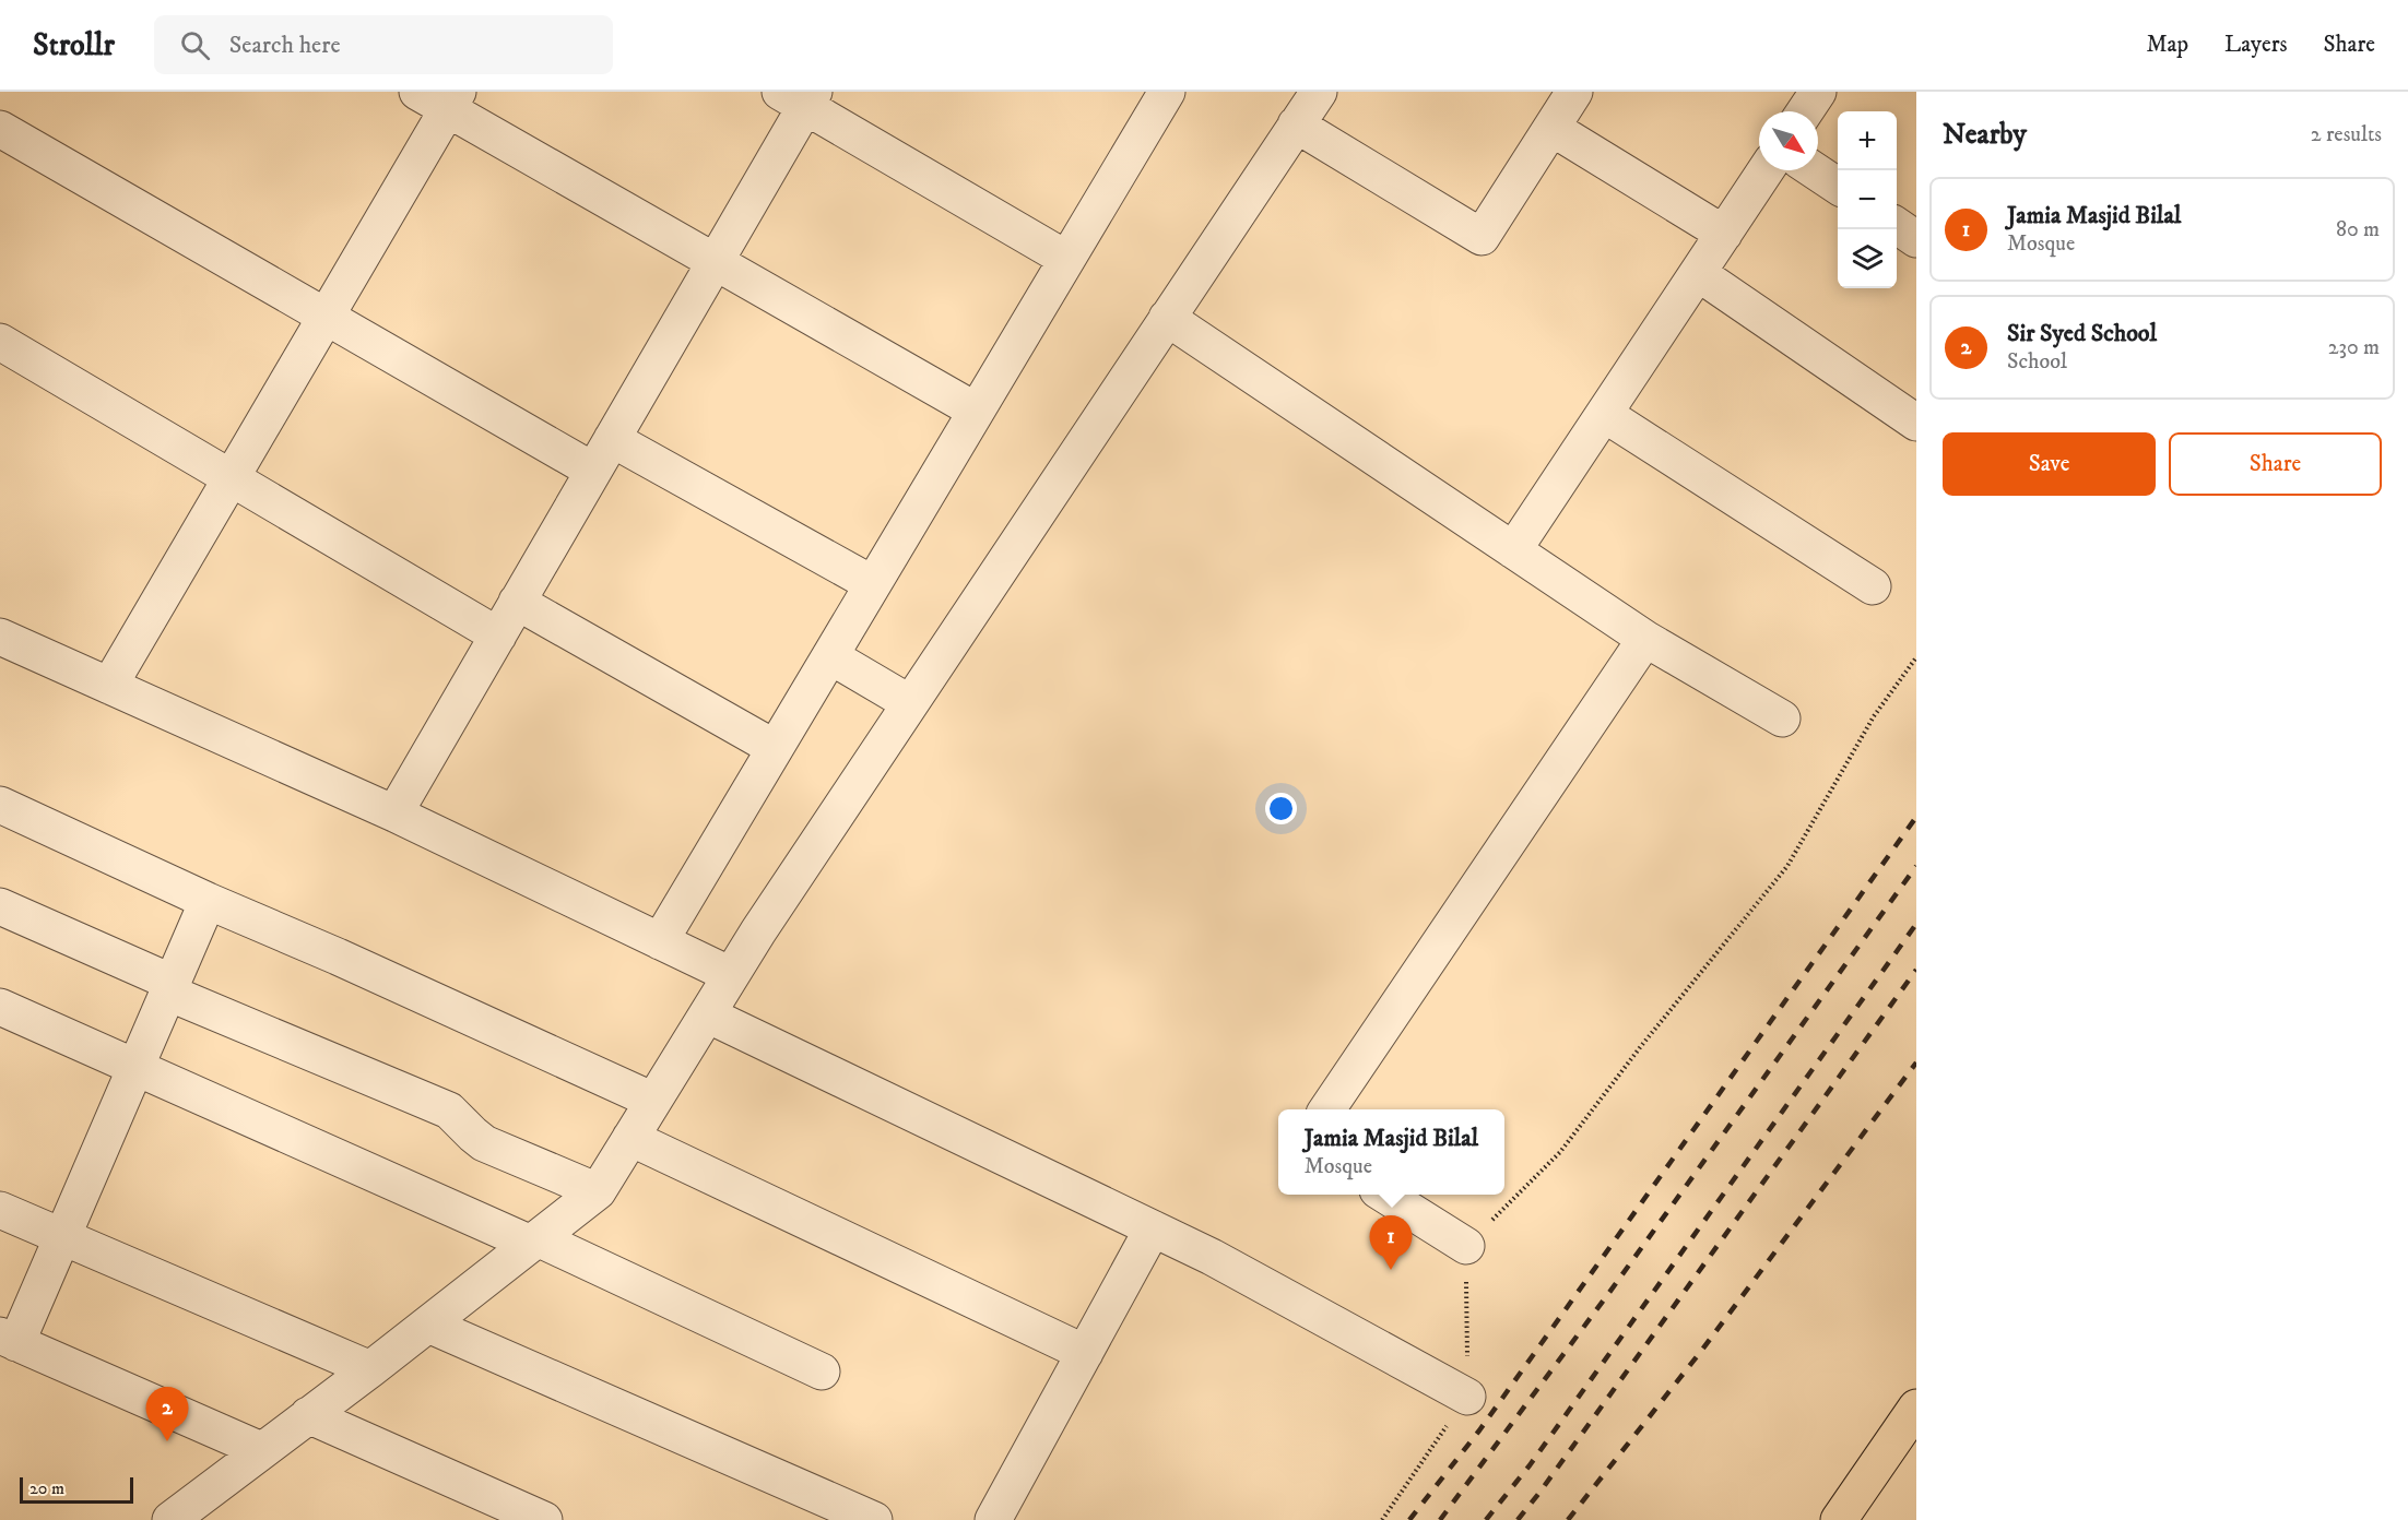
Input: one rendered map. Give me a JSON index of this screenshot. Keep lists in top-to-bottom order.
{
  "scale_bar": "20 m",
  "north": "bottom right",
  "page": {
    "header": "Strollr",
    "search": "Search here",
    "nav": ["Map", "Layers", "Share"],
    "heading": ["Nearby", "2 results"],
    "map_buttons": ["+", "−"],
    "list": [
      {
        "mark": "1",
        "name": "Jamia Masjid Bilal",
        "note": "Mosque",
        "value": "80 m"
      },
      {
        "mark": "2",
        "name": "Sir Syed School",
        "note": "School",
        "value": "230 m"
      }
    ],
    "buttons": ["Save", "Share"],
    "popup": ["Jamia Masjid Bilal", "Mosque"],
    "pins": ["1", "2"],
    "scale": "20 m"
  }
}
